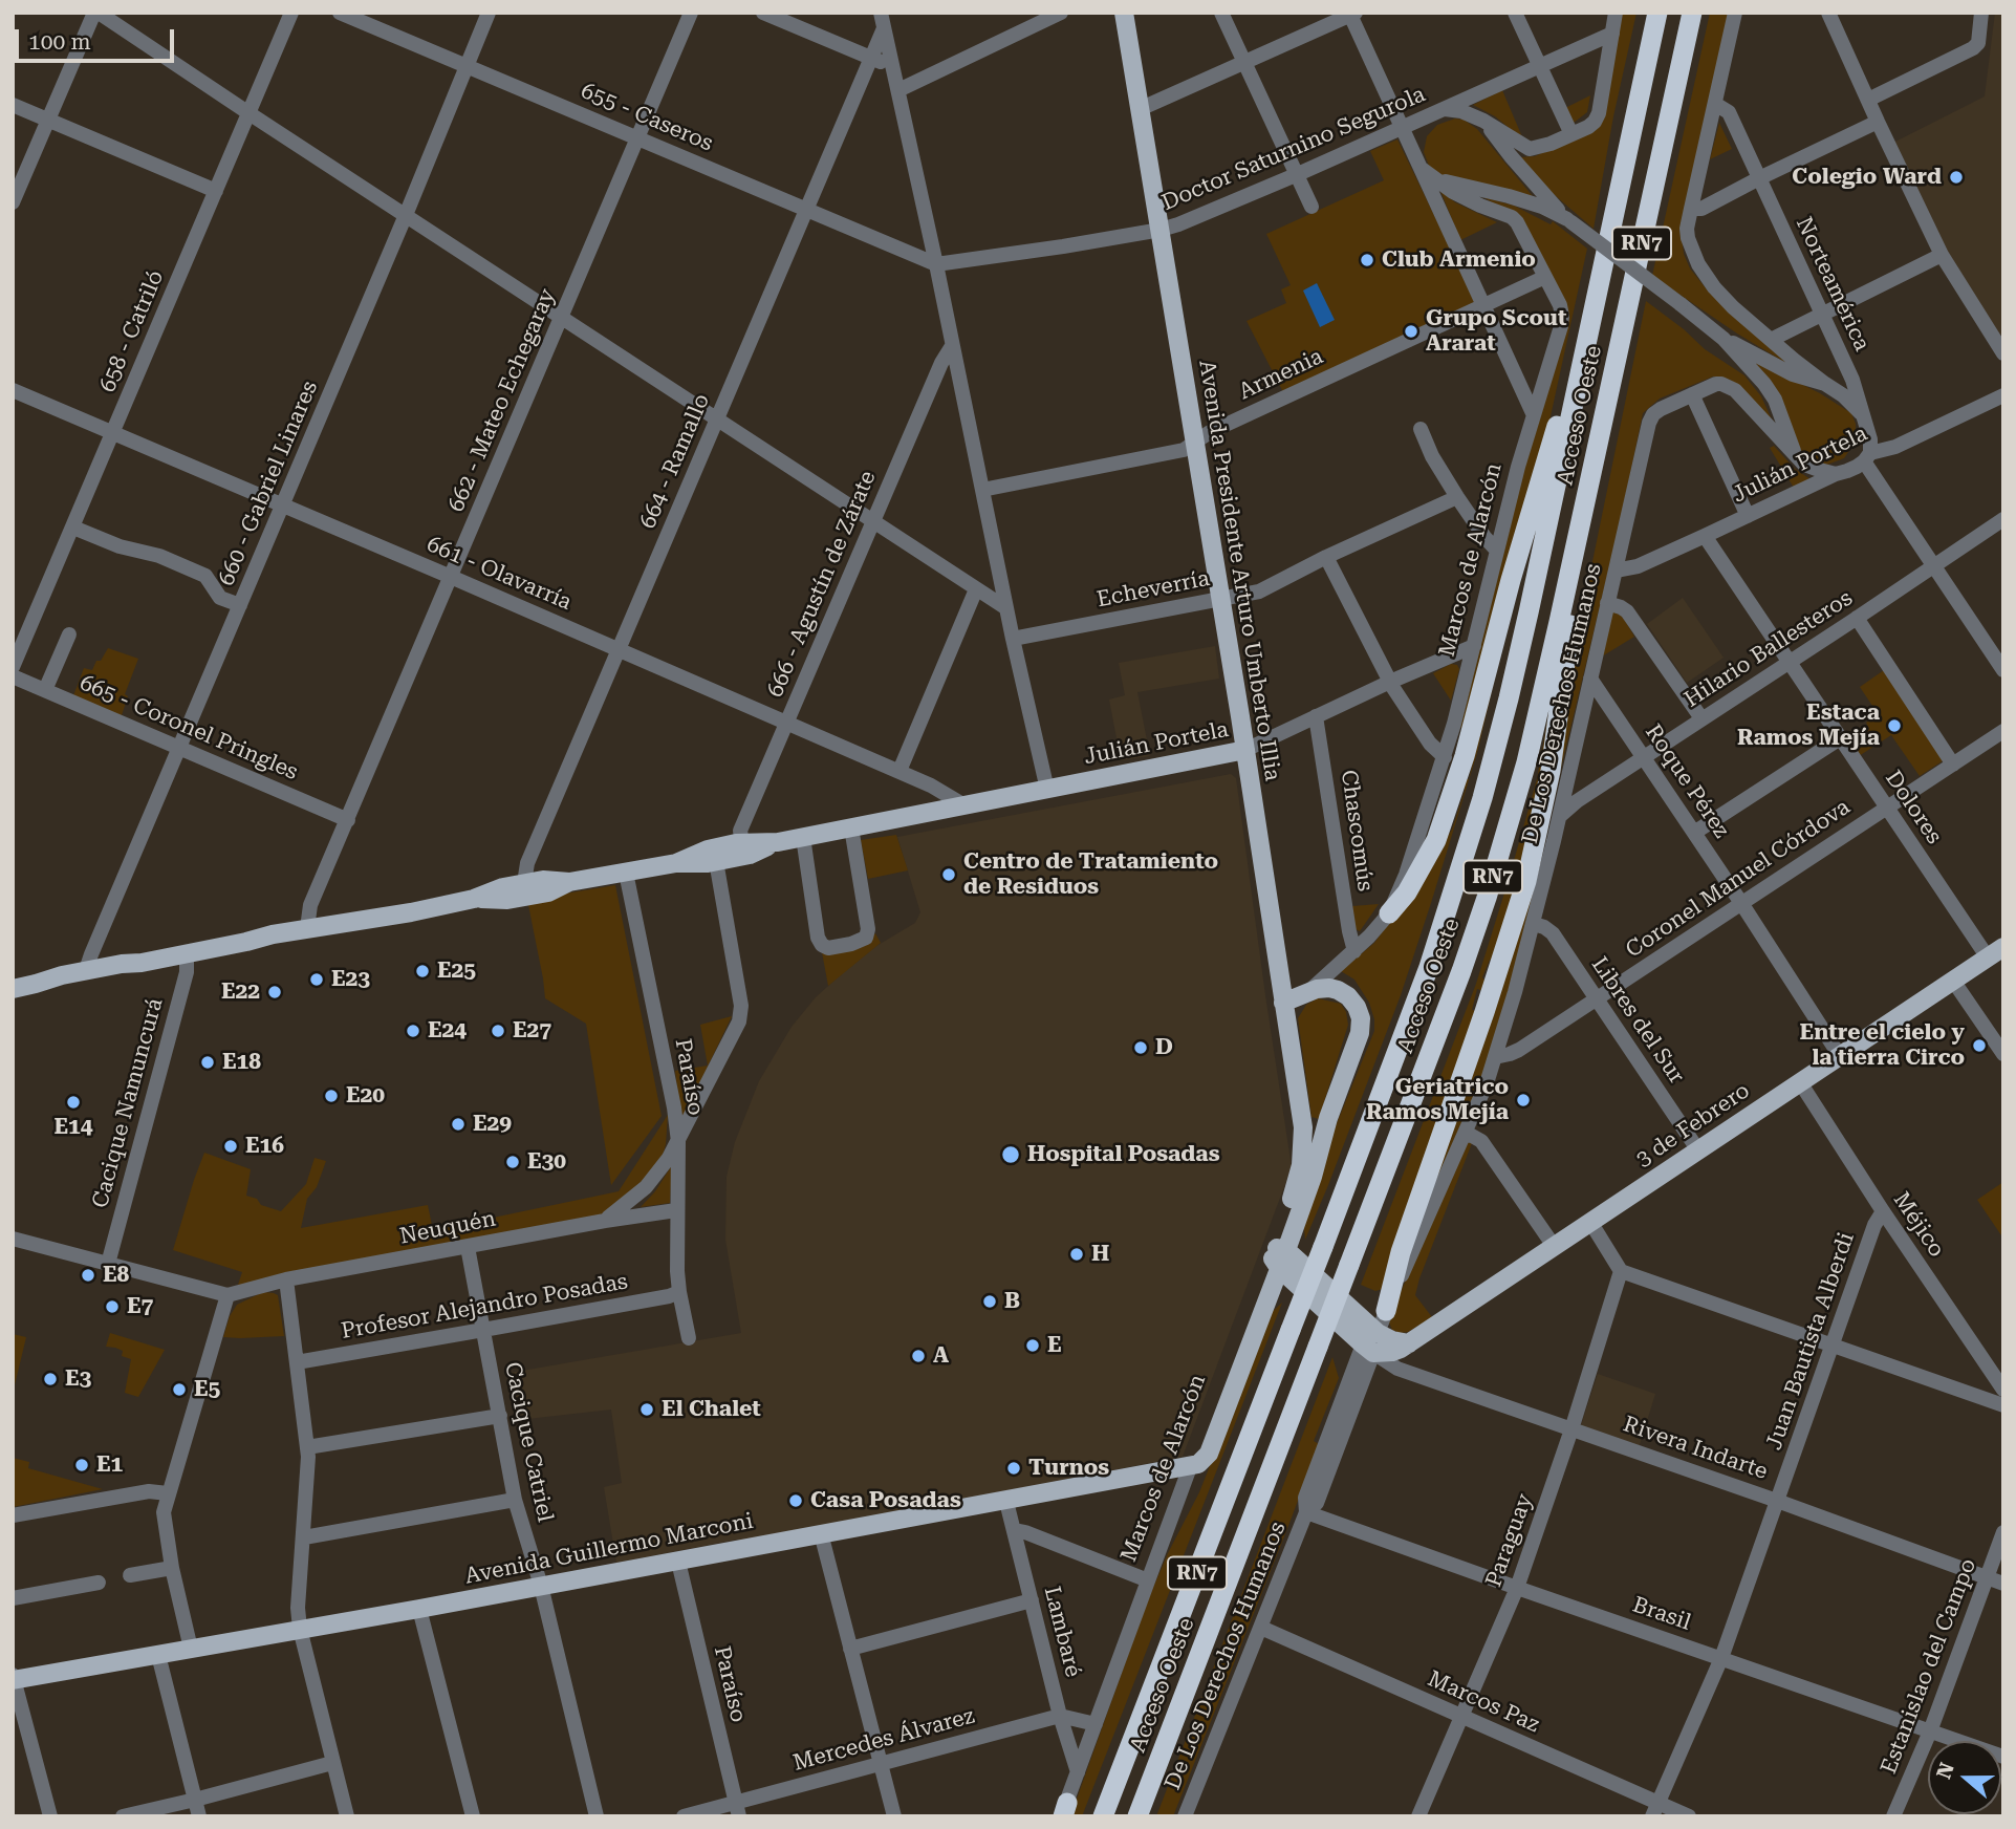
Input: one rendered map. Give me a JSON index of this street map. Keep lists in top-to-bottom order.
{
  "streets": {
    "highway": ["RN7", "Acceso Oeste"],
    "main road": [
      "Julián Portela",
      "Marcos de Alarcón",
      "Avenida Presidente Arturo Umberto Illia",
      "3 de Febrero",
      "Avenida Guillermo Marconi"
    ],
    "street": [
      "655 - Caseros",
      "Doctor Saturnino Segurola",
      "Norteamérica",
      "658 - Catriló",
      "Armenia",
      "662 - Mateo Echegaray",
      "664 - Ramallo",
      "660 - Gabriel Linares",
      "661 - Olavarría",
      "666 - Agustín de Zárate",
      "Echeverría",
      "Hilario Ballesteros",
      "De Los Derechos Humanos",
      "665 - Coronel Pringles",
      "Roque Pérez",
      "Dolores",
      "Chascomús",
      "Coronel Manuel Córdova",
      "Libres del Sur",
      "Paraíso",
      "Cacique Namuncurá",
      "Méjico",
      "Neuquén",
      "Profesor Alejandro Posadas",
      "Juan Bautista Alberdi",
      "Cacique Catriel",
      "Rivera Indarte",
      "Paraguay",
      "Brasil",
      "Lambaré",
      "Estanislao del Campo",
      "Marcos Paz",
      "Mercedes Álvarez"
    ]
  },
  "crossings": [
    ["655 - Caseros", "Doctor Saturnino Segurola"],
    ["655 - Caseros", "662 - Mateo Echegaray"],
    ["655 - Caseros", "664 - Ramallo"],
    ["655 - Caseros", "660 - Gabriel Linares"],
    ["Doctor Saturnino Segurola", "Avenida Presidente Arturo Umberto Illia"],
    ["Norteamérica", "Julián Portela"],
    ["Norteamérica", "Hilario Ballesteros"],
    ["658 - Catriló", "661 - Olavarría"],
    ["Armenia", "Marcos de Alarcón"],
    ["Armenia", "Avenida Presidente Arturo Umberto Illia"],
    ["662 - Mateo Echegaray", "661 - Olavarría"],
    ["662 - Mateo Echegaray", "665 - Coronel Pringles"],
    ["664 - Ramallo", "661 - Olavarría"],
    ["Julián Portela", "Marcos de Alarcón"],
    ["Julián Portela", "Avenida Presidente Arturo Umberto Illia"],
    ["Julián Portela", "661 - Olavarría"],
    ["Julián Portela", "De Los Derechos Humanos"],
    ["Julián Portela", "Dolores"],
    ["Julián Portela", "Chascomús"],
    ["660 - Gabriel Linares", "661 - Olavarría"],
    ["660 - Gabriel Linares", "665 - Coronel Pringles"],
    ["Marcos de Alarcón", "Avenida Presidente Arturo Umberto Illia"],
    ["Marcos de Alarcón", "Chascomús"],
    ["Marcos de Alarcón", "3 de Febrero"],
    ["Marcos de Alarcón", "Avenida Guillermo Marconi"],
    ["Marcos de Alarcón", "Lambaré"],
    ["Marcos de Alarcón", "Mercedes Álvarez"],
    ["Avenida Presidente Arturo Umberto Illia", "Echeverría"],
    ["661 - Olavarría", "666 - Agustín de Zárate"],
    ["Hilario Ballesteros", "De Los Derechos Humanos"],
    ["Hilario Ballesteros", "Roque Pérez"],
    ["Hilario Ballesteros", "Dolores"],
    ["De Los Derechos Humanos", "Roque Pérez"],
    ["De Los Derechos Humanos", "Coronel Manuel Córdova"],
    ["De Los Derechos Humanos", "Libres del Sur"],
    ["De Los Derechos Humanos", "3 de Febrero"],
    ["De Los Derechos Humanos", "Rivera Indarte"],
    ["De Los Derechos Humanos", "Brasil"],
    ["De Los Derechos Humanos", "Marcos Paz"],
    ["Roque Pérez", "Coronel Manuel Córdova"],
    ["Roque Pérez", "3 de Febrero"],
    ["Dolores", "Coronel Manuel Córdova"],
    ["Dolores", "3 de Febrero"],
    ["Coronel Manuel Córdova", "Libres del Sur"],
    ["Libres del Sur", "3 de Febrero"],
    ["Paraíso", "Neuquén"],
    ["Paraíso", "Profesor Alejandro Posadas"],
    ["Paraíso", "Avenida Guillermo Marconi"],
    ["Paraíso", "Mercedes Álvarez"],
    ["3 de Febrero", "Méjico"],
    ["3 de Febrero", "Rivera Indarte"],
    ["Méjico", "Juan Bautista Alberdi"],
    ["Neuquén", "Cacique Catriel"],
    ["Profesor Alejandro Posadas", "Cacique Catriel"],
    ["Juan Bautista Alberdi", "Rivera Indarte"],
    ["Juan Bautista Alberdi", "Brasil"],
    ["Juan Bautista Alberdi", "Marcos Paz"],
    ["Cacique Catriel", "Avenida Guillermo Marconi"],
    ["Rivera Indarte", "Paraguay"],
    ["Rivera Indarte", "Estanislao del Campo"],
    ["Paraguay", "Brasil"],
    ["Paraguay", "Marcos Paz"],
    ["Avenida Guillermo Marconi", "Lambaré"],
    ["Brasil", "Estanislao del Campo"],
    ["Lambaré", "Mercedes Álvarez"]
  ],
  "places": [
    "Colegio Ward",
    "Club Armenio",
    "Grupo Scout Ararat",
    "Estaca Ramos Mejía",
    "Centro de Tratamiento de Residuos",
    "E25",
    "E23",
    "E22",
    "E24",
    "E27",
    "Entre el cielo y la tierra Circo",
    "D",
    "E18",
    "E20",
    "Geriatrico Ramos Mejía",
    "E14",
    "E29",
    "E16",
    "Hospital Posadas",
    "E30",
    "H",
    "E8",
    "B",
    "E7",
    "E",
    "A",
    "E3",
    "E5",
    "El Chalet",
    "E1",
    "Turnos",
    "Casa Posadas"
  ],
  "scale_bar": "100 m",
  "north": "left"
}
